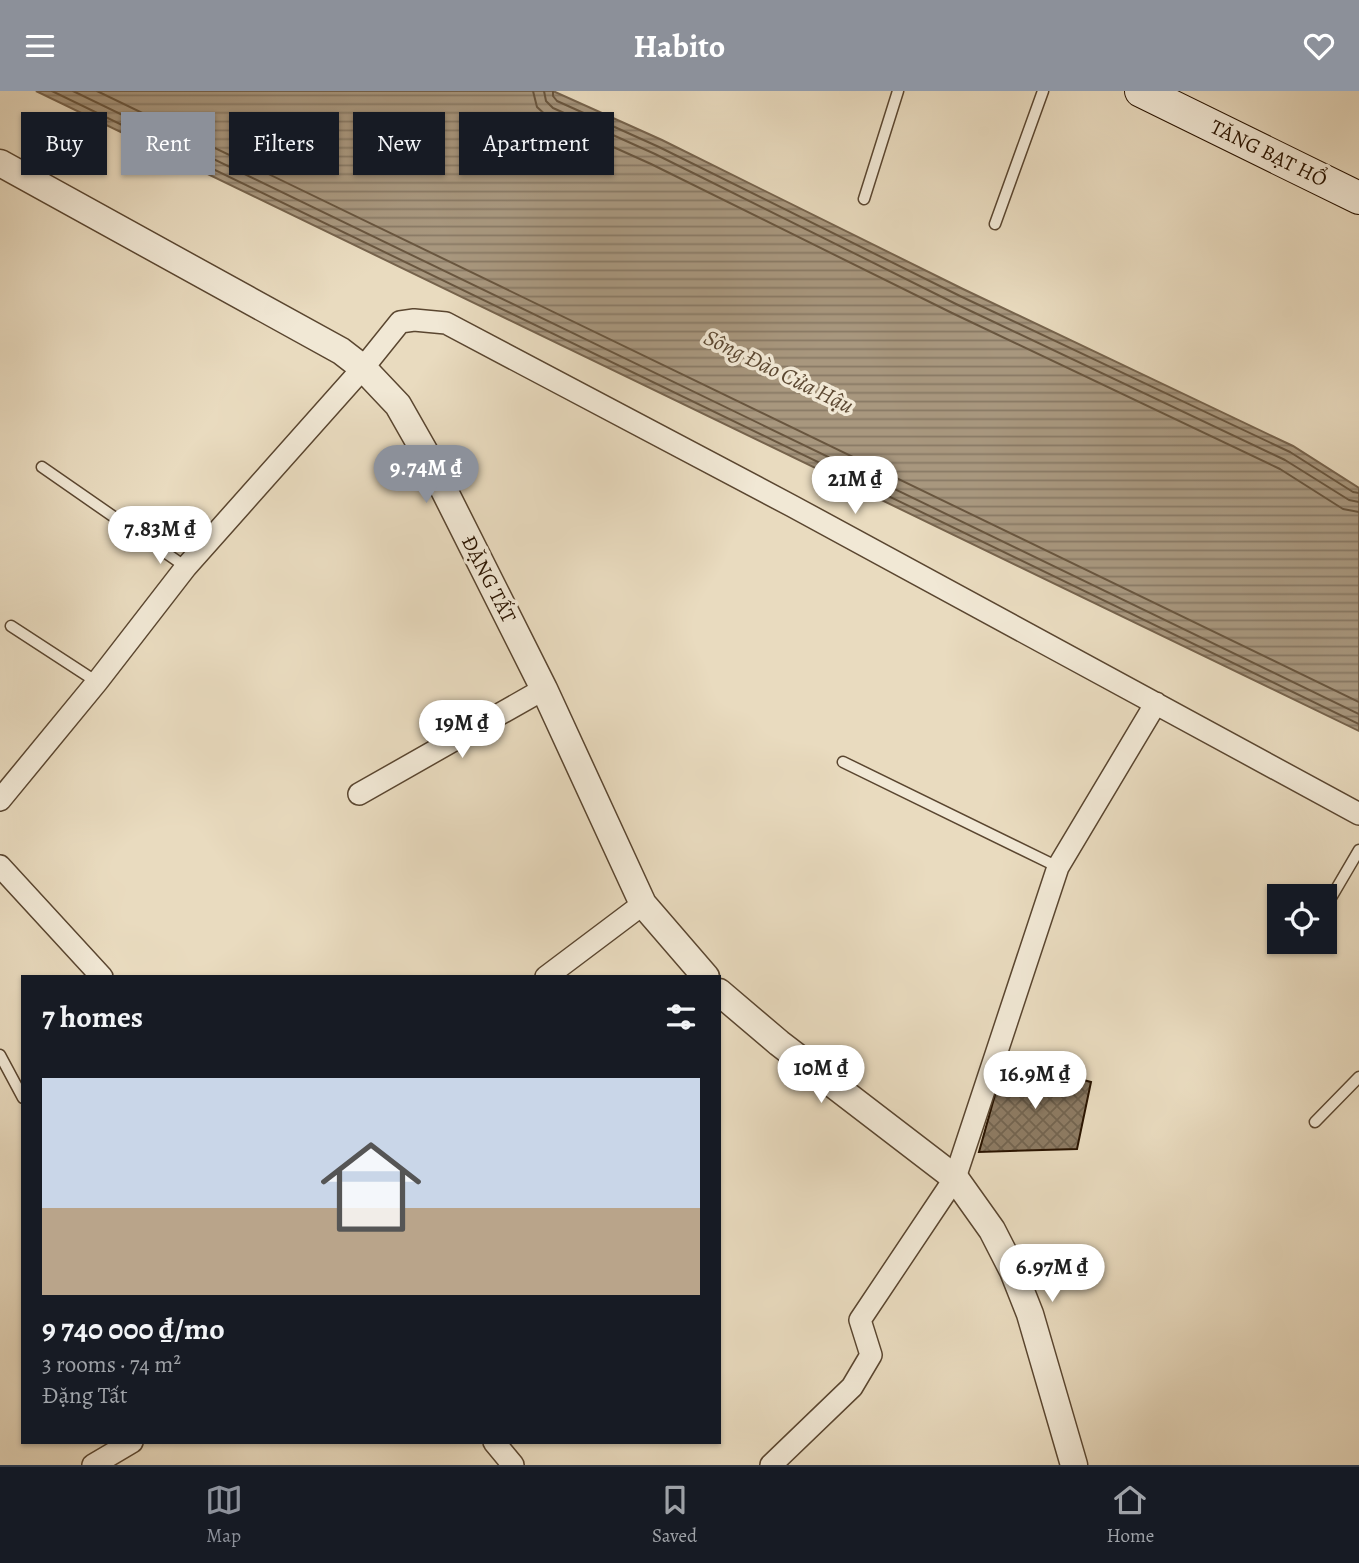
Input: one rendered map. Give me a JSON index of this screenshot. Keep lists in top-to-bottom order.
{
  "streets": {
    "main road": ["TĂNG BẠT HỔ"],
    "street": ["ĐẶNG TẤT"]
  },
  "water": ["Sông Đào Cửa Hậu"],
  "page": {
    "header": "Habito",
    "chip": [
      "Buy",
      "Rent",
      "Filters",
      "New",
      "Apartment"
    ],
    "price": [
      "9.74M ₫",
      "21M ₫",
      "7.83M ₫",
      "19M ₫",
      "10M ₫",
      "16.9M ₫",
      "6.97M ₫"
    ],
    "heading": "7 homes",
    "list": [
      {
        "name": "9 740 000 ₫/mo",
        "note": "3 rooms · 74 m² · Đặng Tất"
      }
    ],
    "tabs": ["Map", "Saved", "Home"]
  }
}
